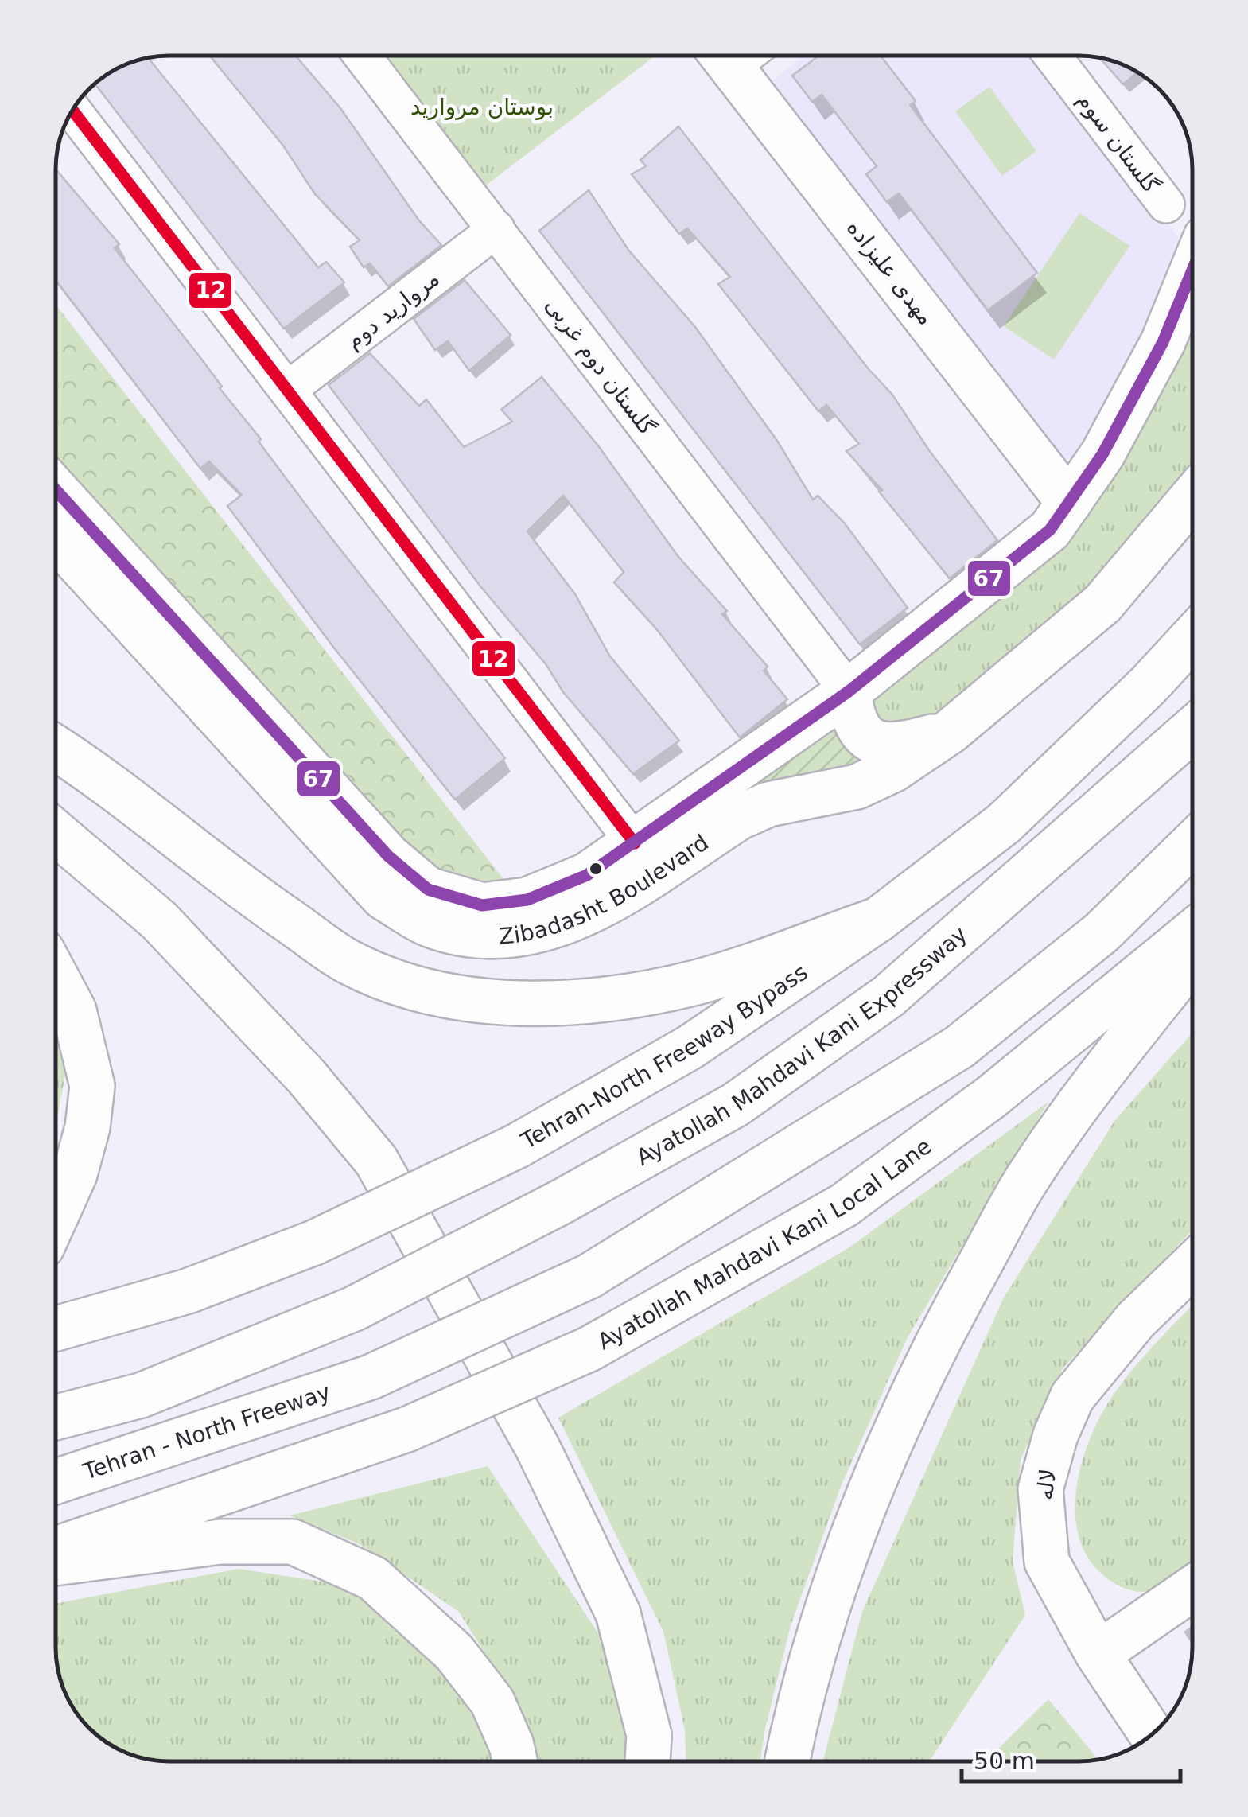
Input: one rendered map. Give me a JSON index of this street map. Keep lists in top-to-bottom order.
{
  "streets": {
    "main road": [
      "مهدی علیزاده",
      "Zibadasht Boulevard",
      "Ayatollah Mahdavi Kani Expressway",
      "Tehran-North Freeway Bypass",
      "Ayatollah Mahdavi Kani Local Lane",
      "Tehran - North Freeway",
      "لاله"
    ],
    "street": ["گلستان سوم", "مروارید دوم", "گلستان دوم غربی"]
  },
  "crossings": [
    ["مهدی علیزاده", "Zibadasht Boulevard"],
    ["مروارید دوم", "گلستان دوم غربی"],
    ["گلستان دوم غربی", "Zibadasht Boulevard"]
  ],
  "parks": ["بوستان مروارید"],
  "lines": ["transit line 12", "transit line 67"],
  "scale_bar": "50 m"
}
